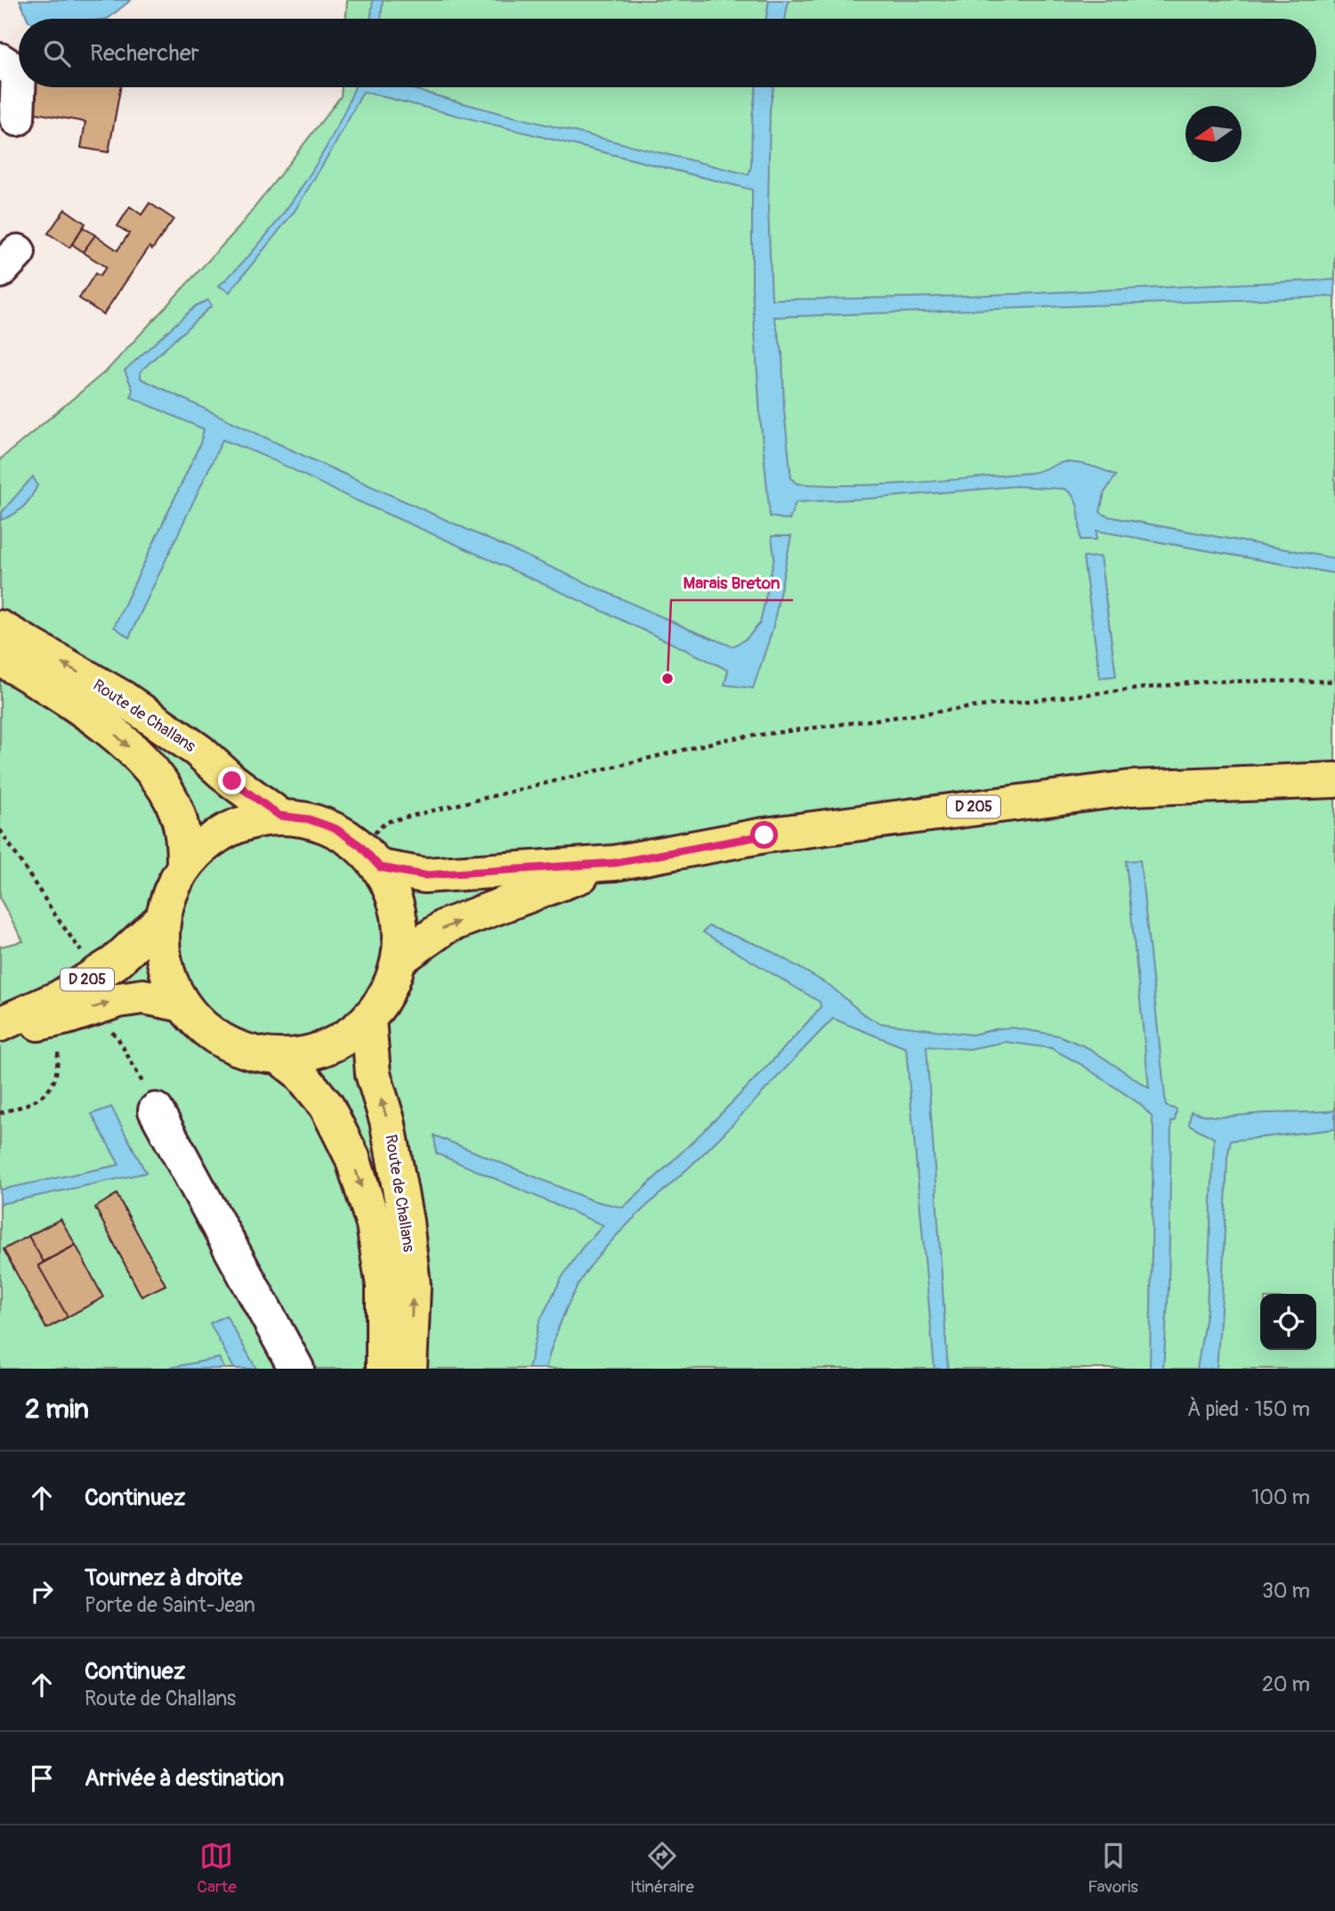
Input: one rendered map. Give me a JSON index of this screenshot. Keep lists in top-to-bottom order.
{
  "streets": {
    "main road": ["Route de Challans", "D 205"]
  },
  "places": ["Marais Breton"],
  "north": "left",
  "page": {
    "search": "Rechercher",
    "heading": ["2 min", "À pied · 150 m"],
    "list": [
      ["Continuez", "100 m"],
      ["Tournez à droite", "Porte de Saint-Jean", "30 m"],
      ["Continuez", "Route de Challans", "20 m"],
      "Arrivée à destination"
    ],
    "nav": ["Carte", "Itinéraire", "Favoris"]
  }
}
